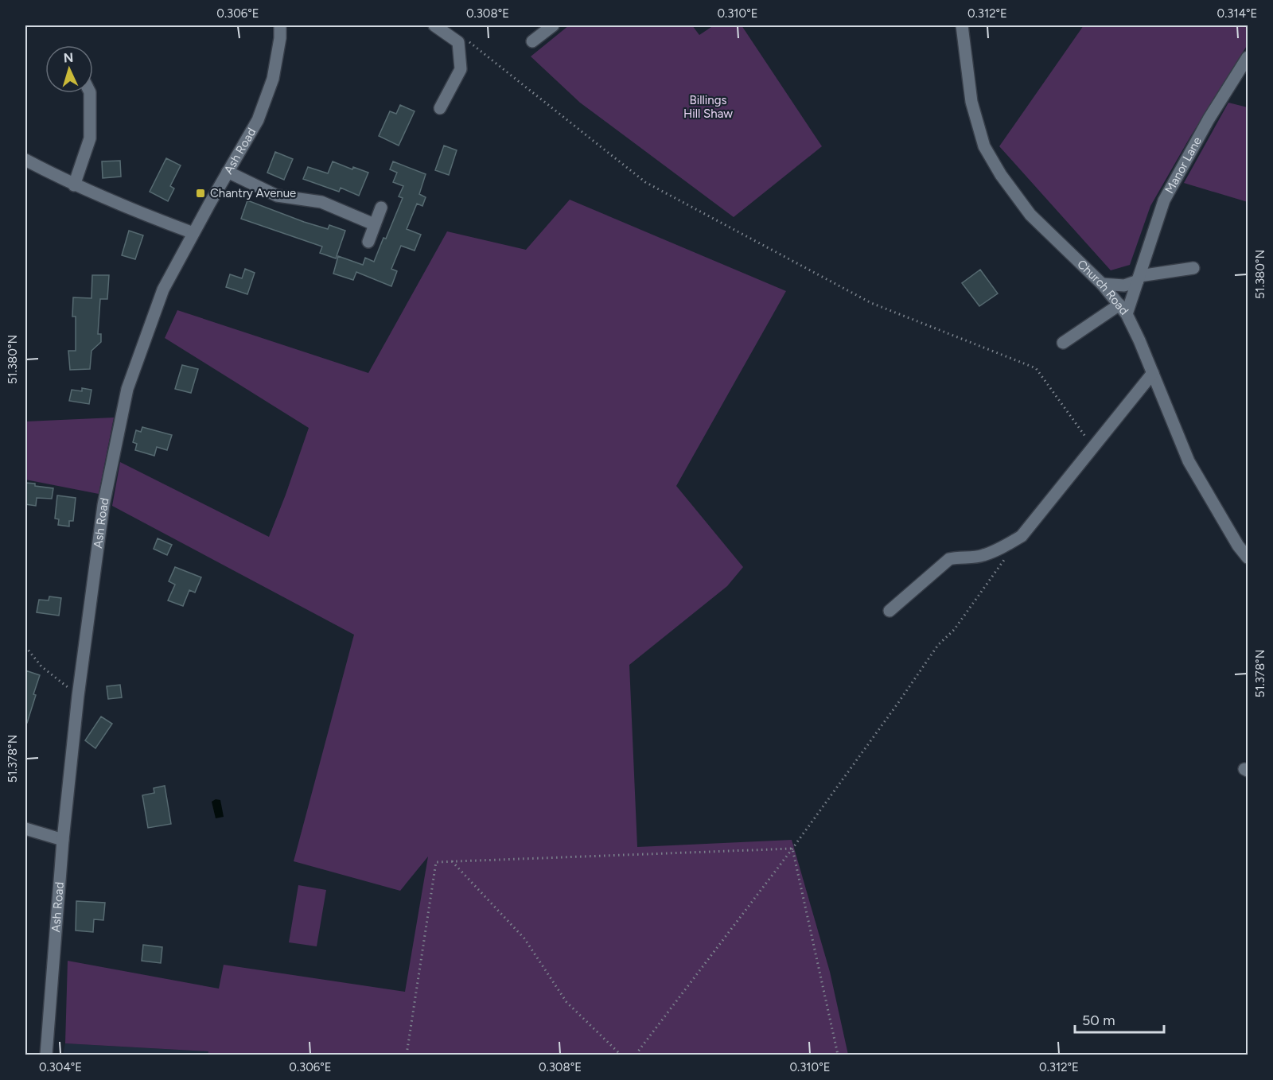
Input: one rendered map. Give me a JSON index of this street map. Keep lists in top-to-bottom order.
{
  "streets": {
    "street": ["Ash Road", "Manor Lane", "Church Road"]
  },
  "crossings": [
    ["Manor Lane", "Church Road"]
  ],
  "parks": ["Billings Hill Shaw"],
  "places": {
    "transit": ["Chantry Avenue"]
  },
  "scale_bar": "50 m",
  "north": "top",
  "coordinates": [
    "0.306°E",
    "0.308°E",
    "0.310°E",
    "0.312°E",
    "0.314°E",
    "51.380°N",
    "51.378°N",
    "0.304°E"
  ]
}
